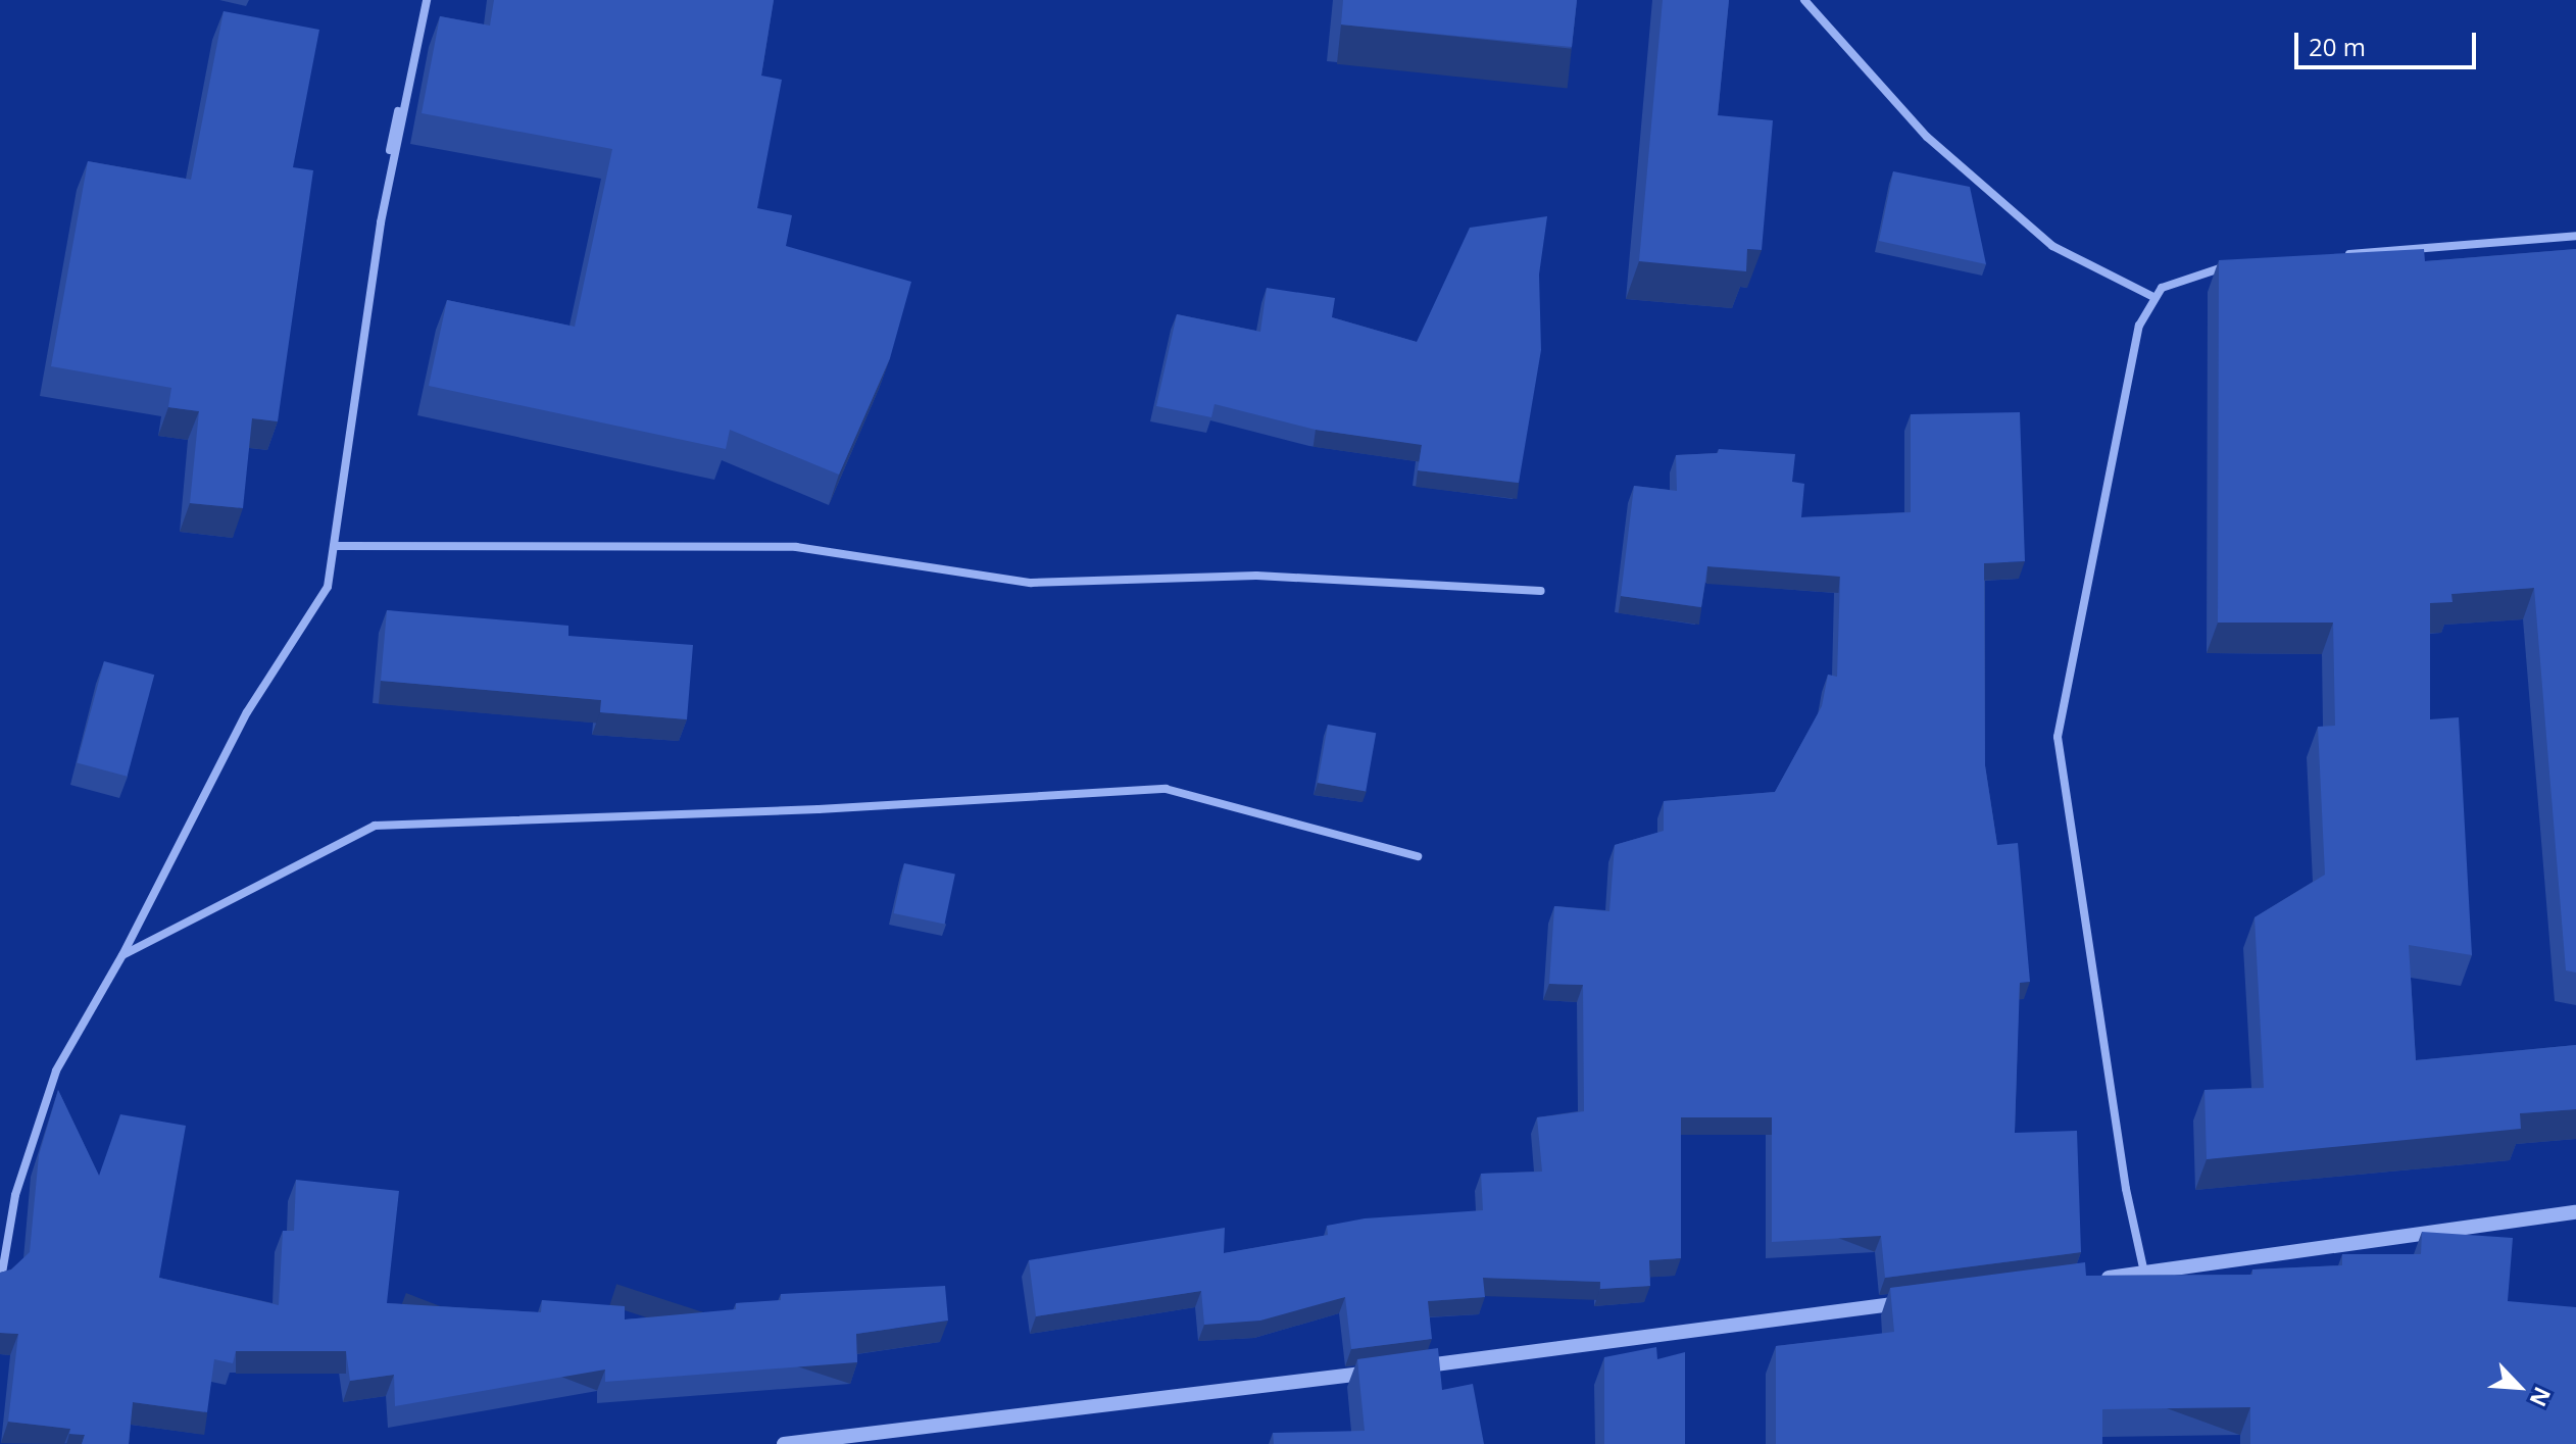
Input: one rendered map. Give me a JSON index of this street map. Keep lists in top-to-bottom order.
{
  "scale_bar": "20 m",
  "north": "bottom right"
}
